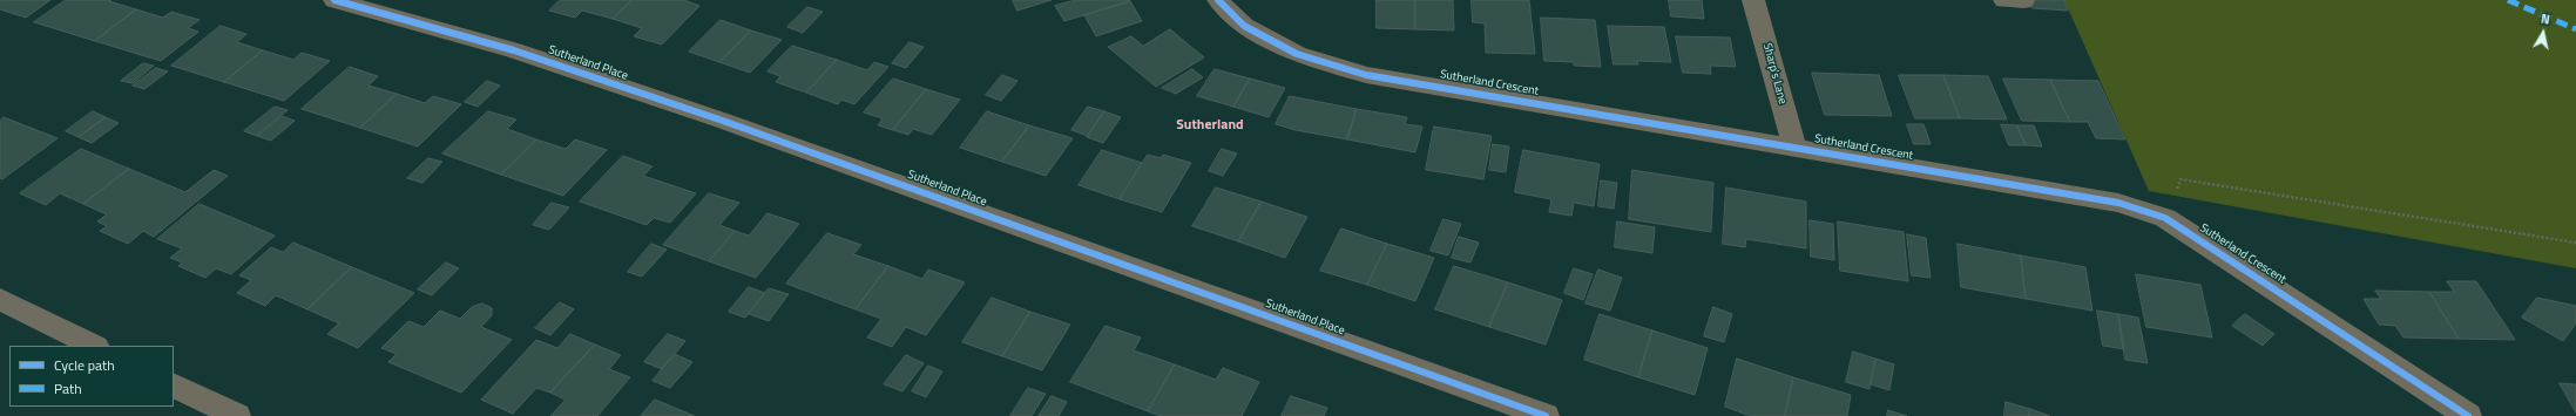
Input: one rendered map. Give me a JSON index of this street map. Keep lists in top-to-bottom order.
{
  "streets": {
    "street": ["Sutherland Place", "Sharp's Lane", "Sutherland Crescent"]
  },
  "crossings": [
    ["Sharp's Lane", "Sutherland Crescent"]
  ],
  "districts": ["Sutherland"],
  "legend": ["Cycle path", "Path"],
  "north": "top"
}
